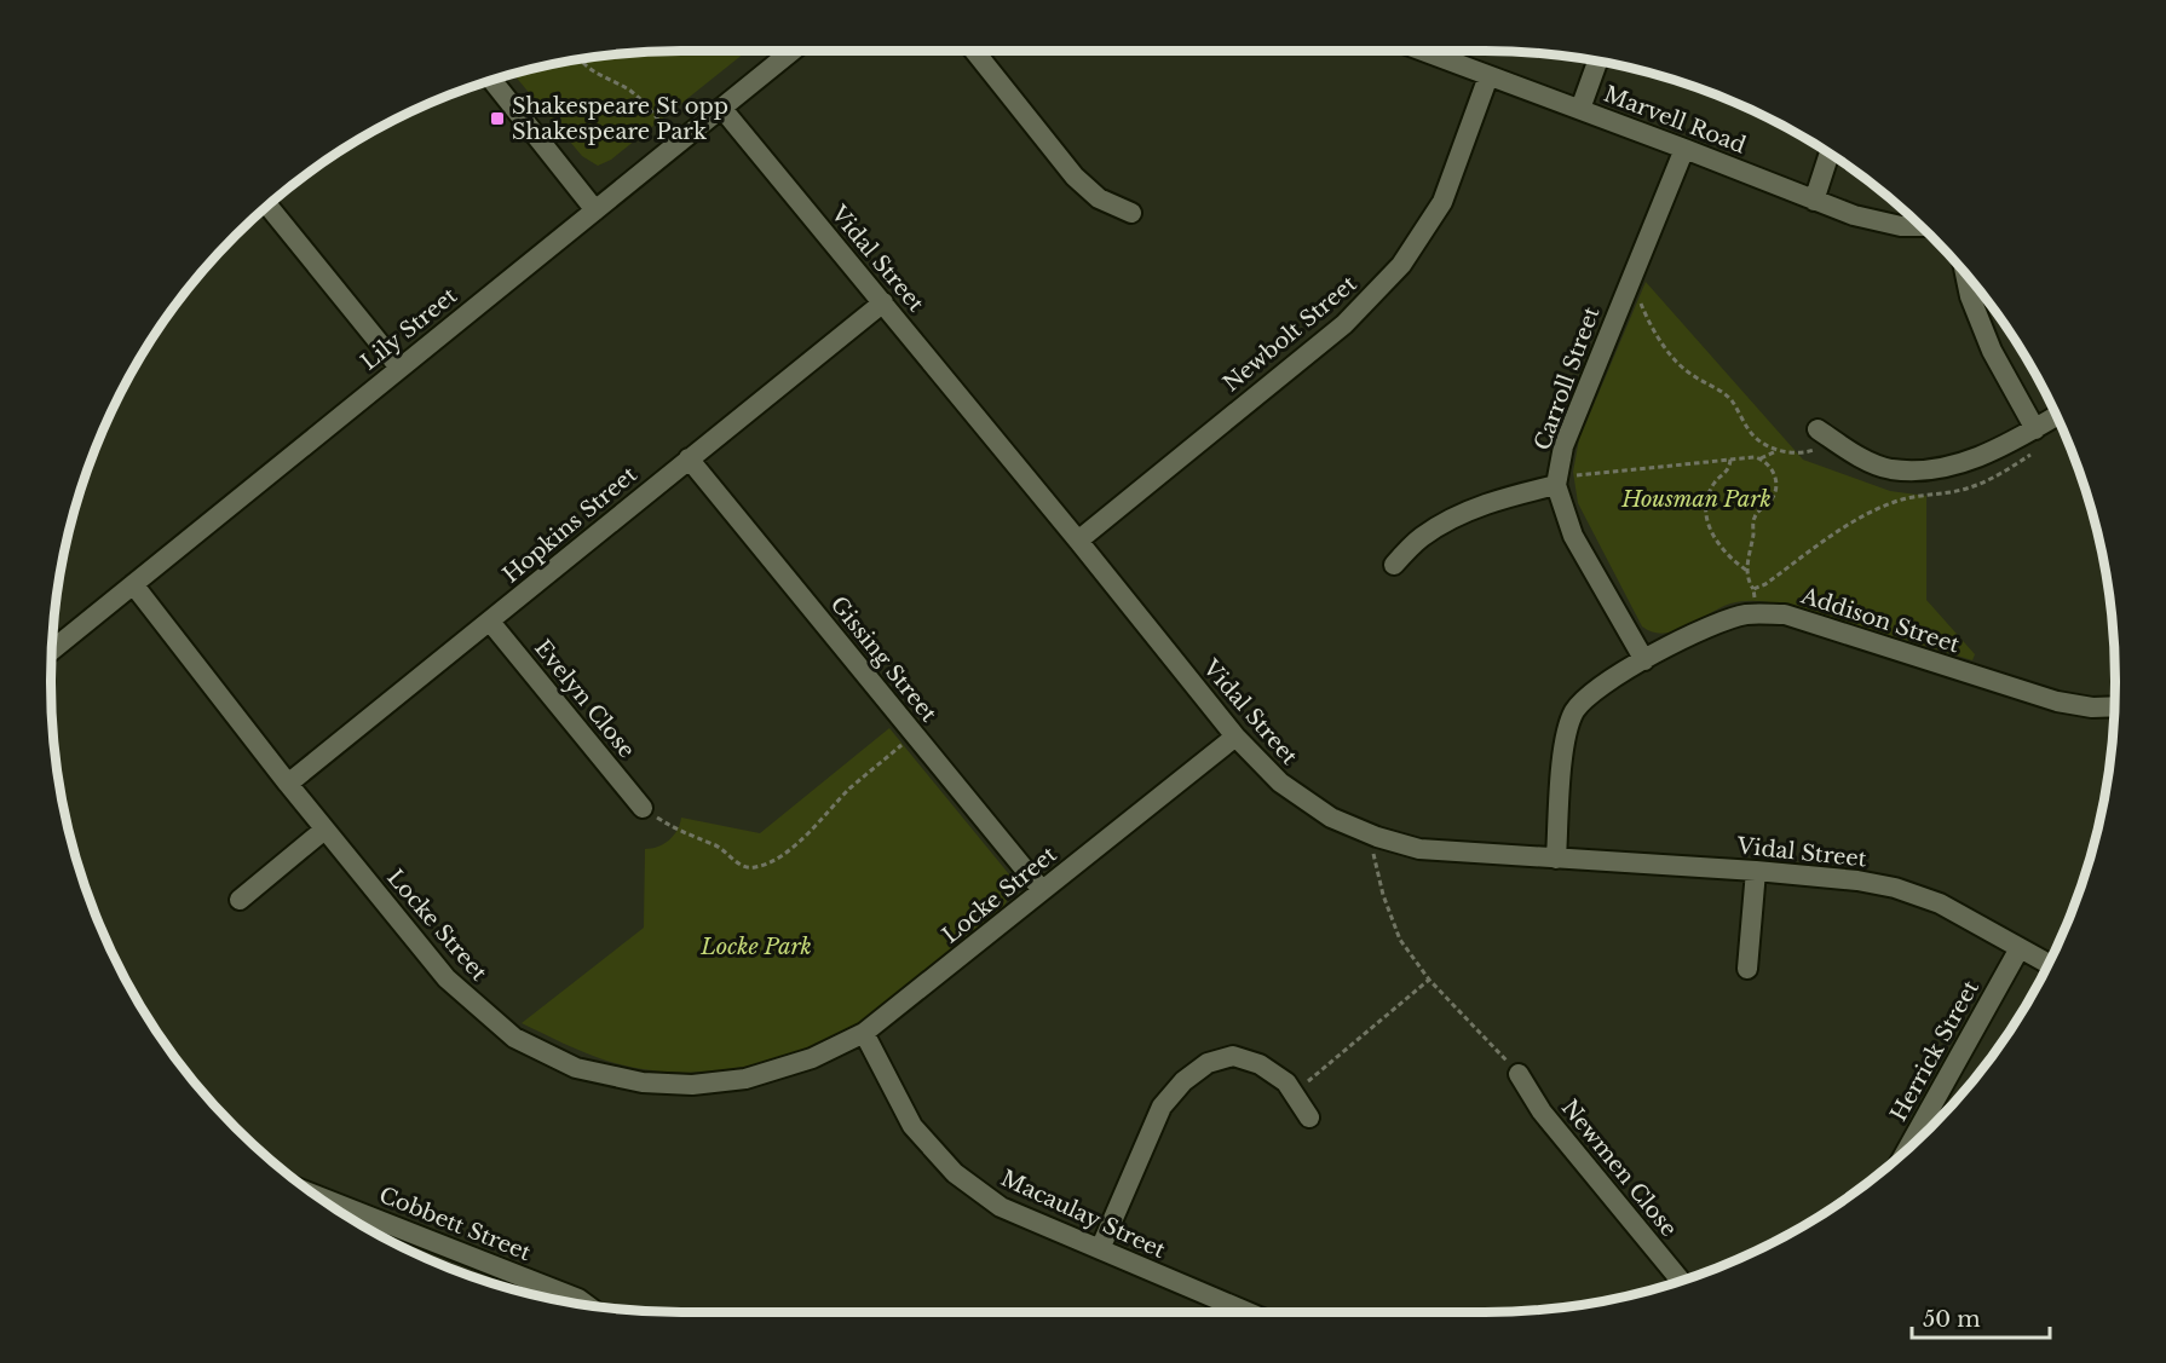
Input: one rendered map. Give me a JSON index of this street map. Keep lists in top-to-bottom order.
{
  "streets": {
    "street": [
      "Marvell Road",
      "Vidal Street",
      "Lily Street",
      "Newbolt Street",
      "Carroll Street",
      "Hopkins Street",
      "Addison Street",
      "Gissing Street",
      "Evelyn Close",
      "Locke Street",
      "Herrick Street",
      "Newmen Close",
      "Macaulay Street",
      "Cobbett Street"
    ]
  },
  "crossings": [
    ["Marvell Road", "Newbolt Street"],
    ["Marvell Road", "Carroll Street"],
    ["Vidal Street", "Lily Street"],
    ["Vidal Street", "Newbolt Street"],
    ["Vidal Street", "Hopkins Street"],
    ["Vidal Street", "Addison Street"],
    ["Vidal Street", "Locke Street"],
    ["Vidal Street", "Herrick Street"],
    ["Lily Street", "Locke Street"],
    ["Carroll Street", "Addison Street"],
    ["Hopkins Street", "Gissing Street"],
    ["Hopkins Street", "Evelyn Close"],
    ["Hopkins Street", "Locke Street"],
    ["Gissing Street", "Locke Street"],
    ["Locke Street", "Macaulay Street"]
  ],
  "parks": ["Housman Park", "Locke Park"],
  "places": {
    "transit": ["Shakespeare St opp Shakespeare Park"]
  },
  "scale_bar": "50 m"
}
